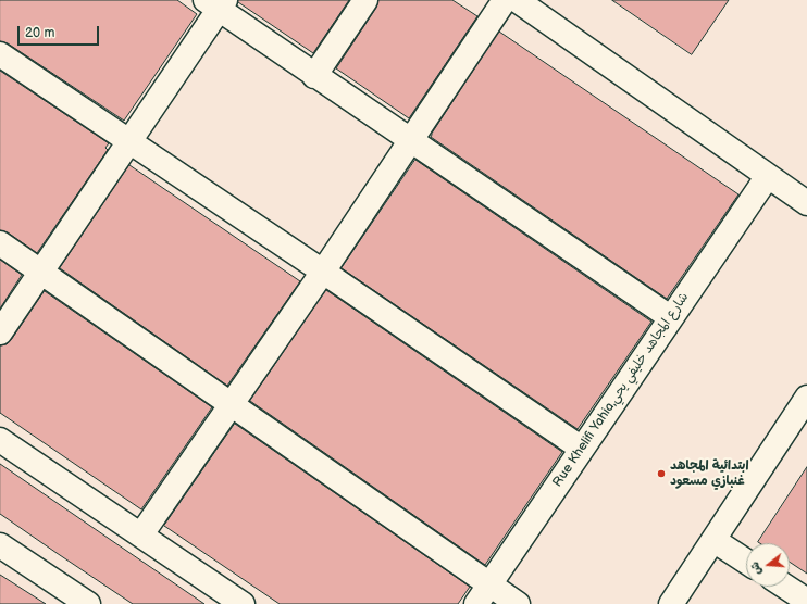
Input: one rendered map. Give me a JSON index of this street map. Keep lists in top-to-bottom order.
{
  "streets": {
    "street": ["Rue Khelifi Yahia,شارع المجاهد خليفي يحي"]
  },
  "places": ["ابتدائية المجاهد غنبازي مسعود"],
  "scale_bar": "20 m",
  "north": "left"
}
